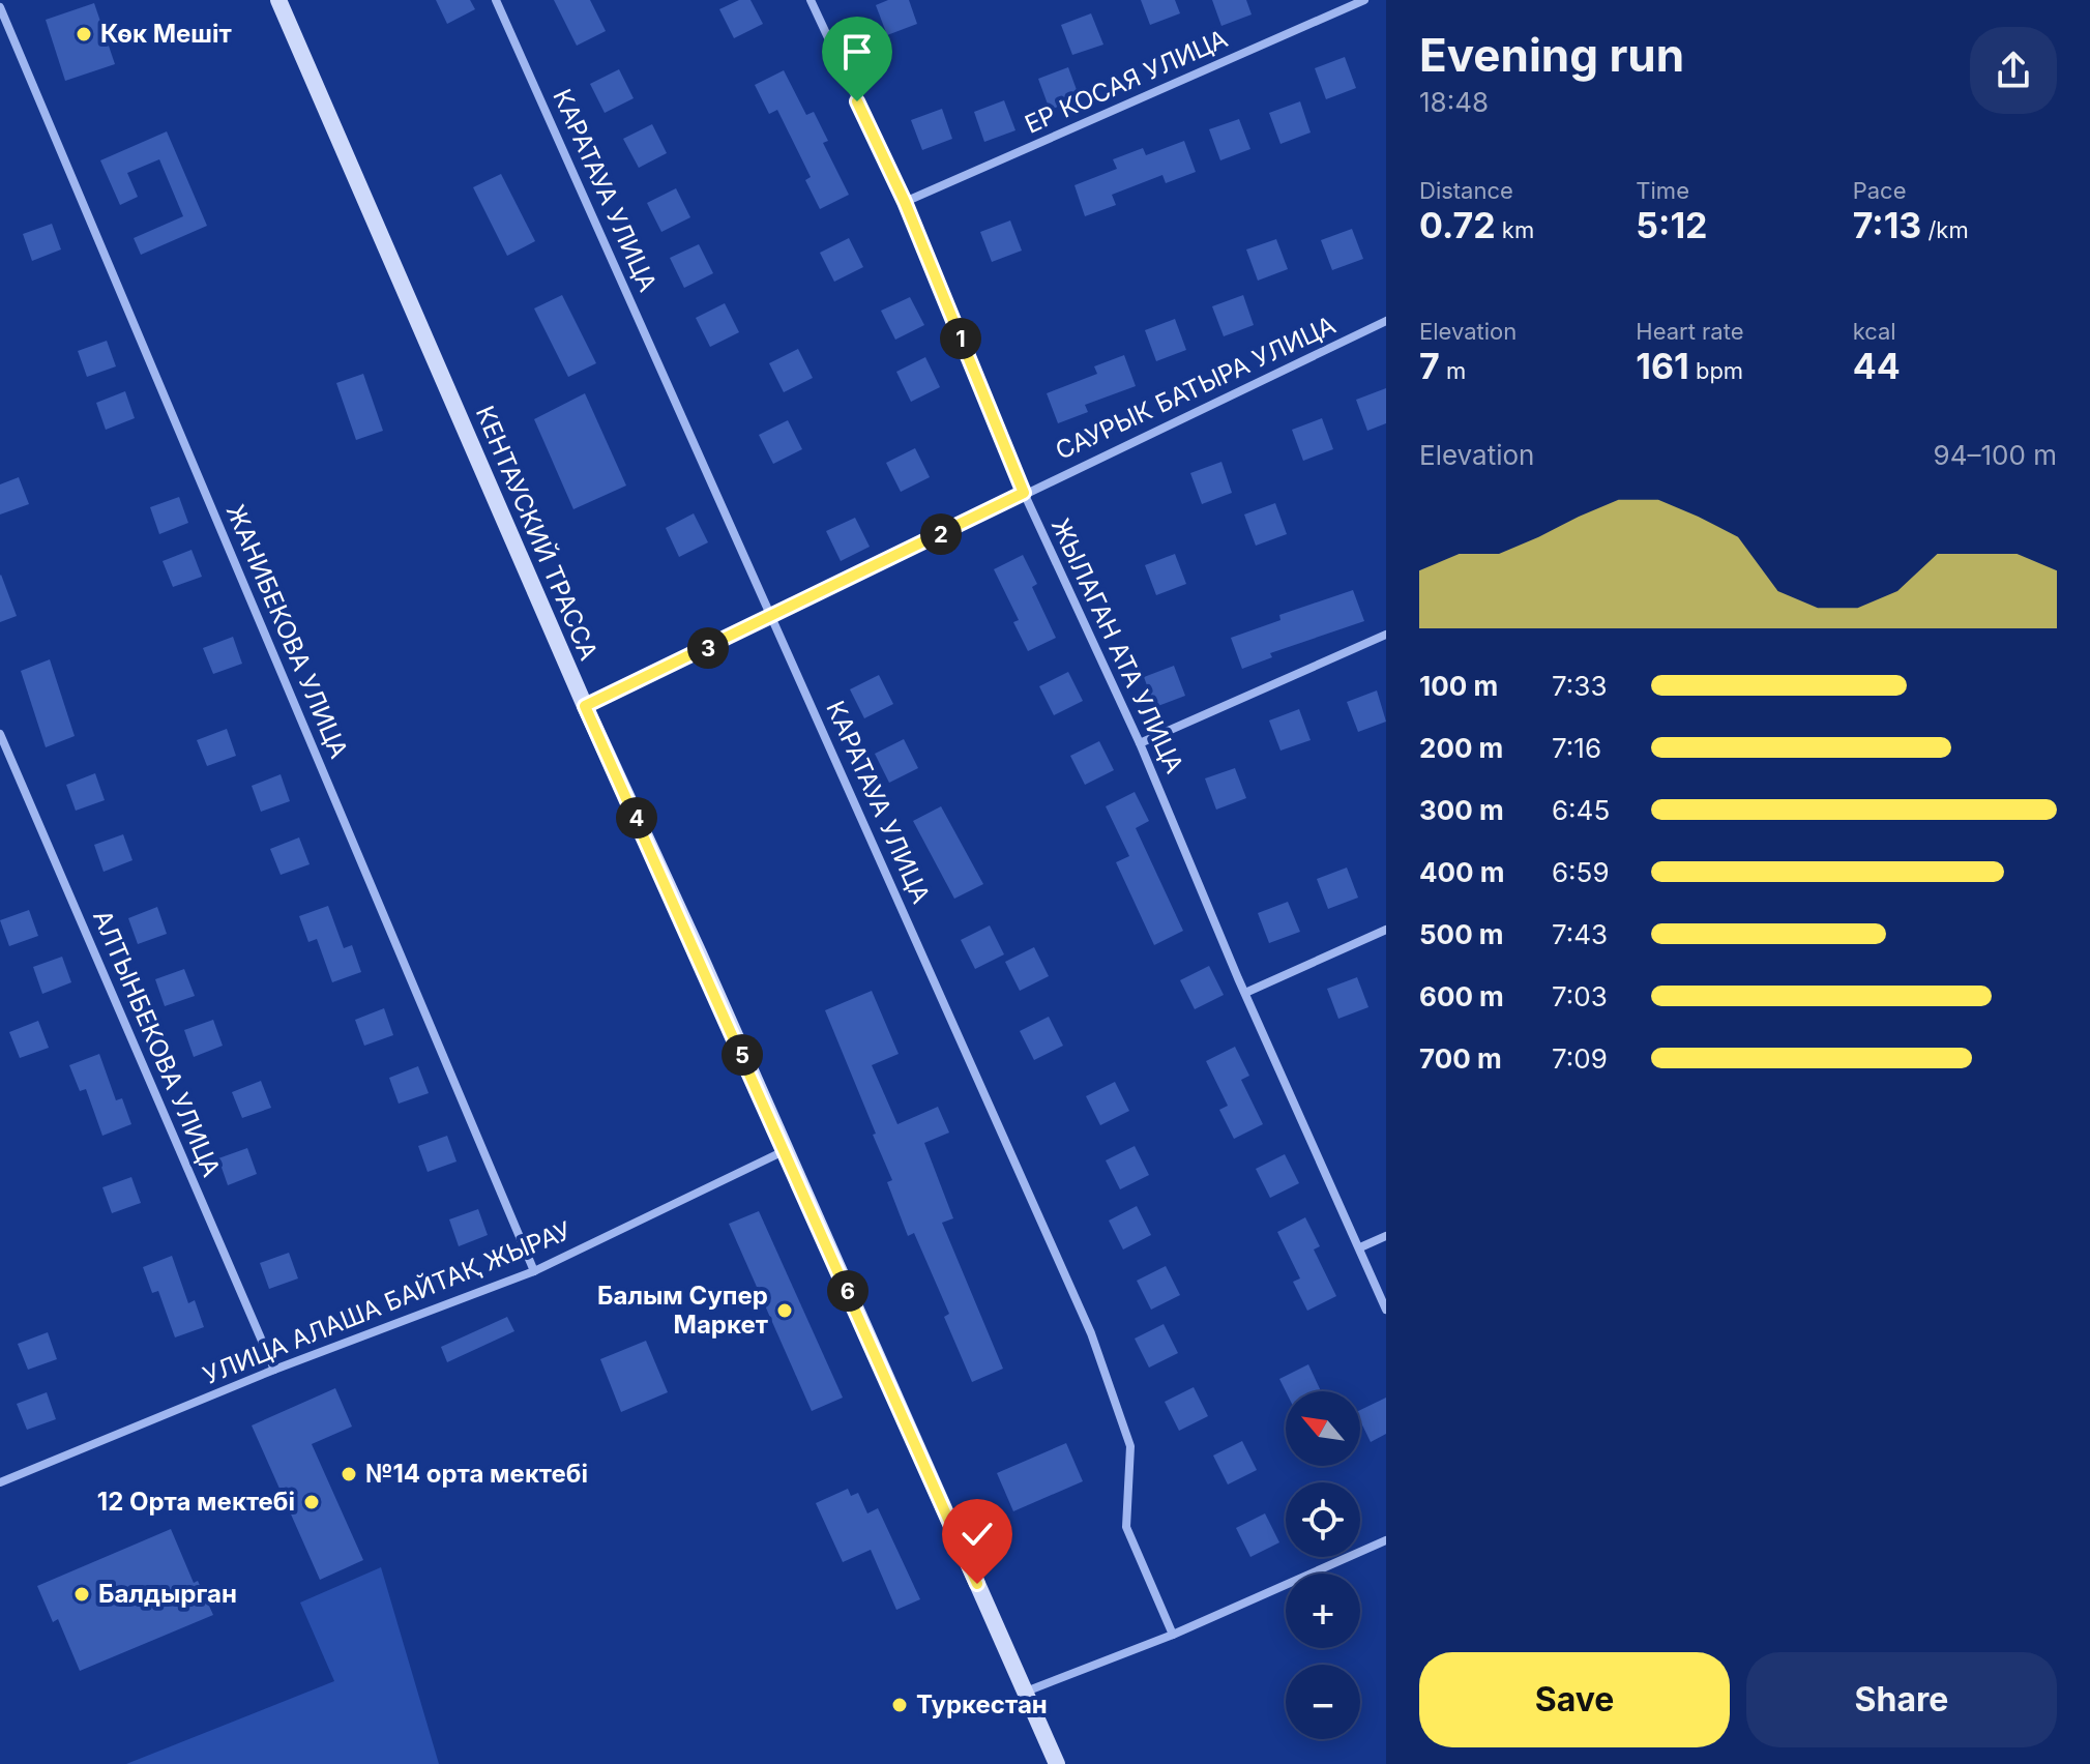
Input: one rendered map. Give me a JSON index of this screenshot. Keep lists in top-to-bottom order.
{
  "streets": {
    "main road": ["КЕНТАУСКИЙ ТРАССА"],
    "street": [
      "ЕР КОСАЯ УЛИЦА",
      "КАРАТАУА УЛИЦА",
      "САУРЫК БАТЫРА УЛИЦА",
      "ЖАНИБЕКОВА УЛИЦА",
      "ЖЫЛАГАН АТА УЛИЦА",
      "АЛТЫНБЕКОВА УЛИЦА",
      "УЛИЦА АЛАША БАЙТАҚ ЖЫРАУ"
    ]
  },
  "crossings": [
    ["ЕР КОСАЯ УЛИЦА", "ЖЫЛАГАН АТА УЛИЦА"],
    ["КАРАТАУА УЛИЦА", "САУРЫК БАТЫРА УЛИЦА"],
    ["САУРЫК БАТЫРА УЛИЦА", "КЕНТАУСКИЙ ТРАССА"],
    ["САУРЫК БАТЫРА УЛИЦА", "ЖЫЛАГАН АТА УЛИЦА"],
    ["КЕНТАУСКИЙ ТРАССА", "УЛИЦА АЛАША БАЙТАҚ ЖЫРАУ"],
    ["ЖАНИБЕКОВА УЛИЦА", "УЛИЦА АЛАША БАЙТАҚ ЖЫРАУ"],
    ["АЛТЫНБЕКОВА УЛИЦА", "УЛИЦА АЛАША БАЙТАҚ ЖЫРАУ"]
  ],
  "places": [
    "Көк Мешіт",
    "Балым Супер Маркет",
    "№14 орта мектебі",
    "12 Орта мектебі",
    "Балдырган",
    "Туркестан"
  ],
  "north": "top left",
  "page": {
    "heading": ["Evening run", "18:48"],
    "stats": [
      ["Distance", "0.72 km"],
      ["Time", "5:12"],
      ["Pace", "7:13 /km"],
      ["Elevation", "7 m"],
      ["Heart rate", "161 bpm"],
      ["kcal", "44"]
    ],
    "pins": [
      "1",
      "2",
      "3",
      "4",
      "5",
      "6"
    ],
    "chart": ["Elevation", "94–100 m"],
    "list": [
      {
        "name": "100 m",
        "note": "7:33"
      },
      {
        "name": "200 m",
        "note": "7:16"
      },
      {
        "name": "300 m",
        "note": "6:45"
      },
      {
        "name": "400 m",
        "note": "6:59"
      },
      {
        "name": "500 m",
        "note": "7:43"
      },
      {
        "name": "600 m",
        "note": "7:03"
      },
      {
        "name": "700 m",
        "note": "7:09"
      }
    ],
    "map_buttons": ["+", "−"],
    "buttons": ["Save", "Share"]
  }
}
